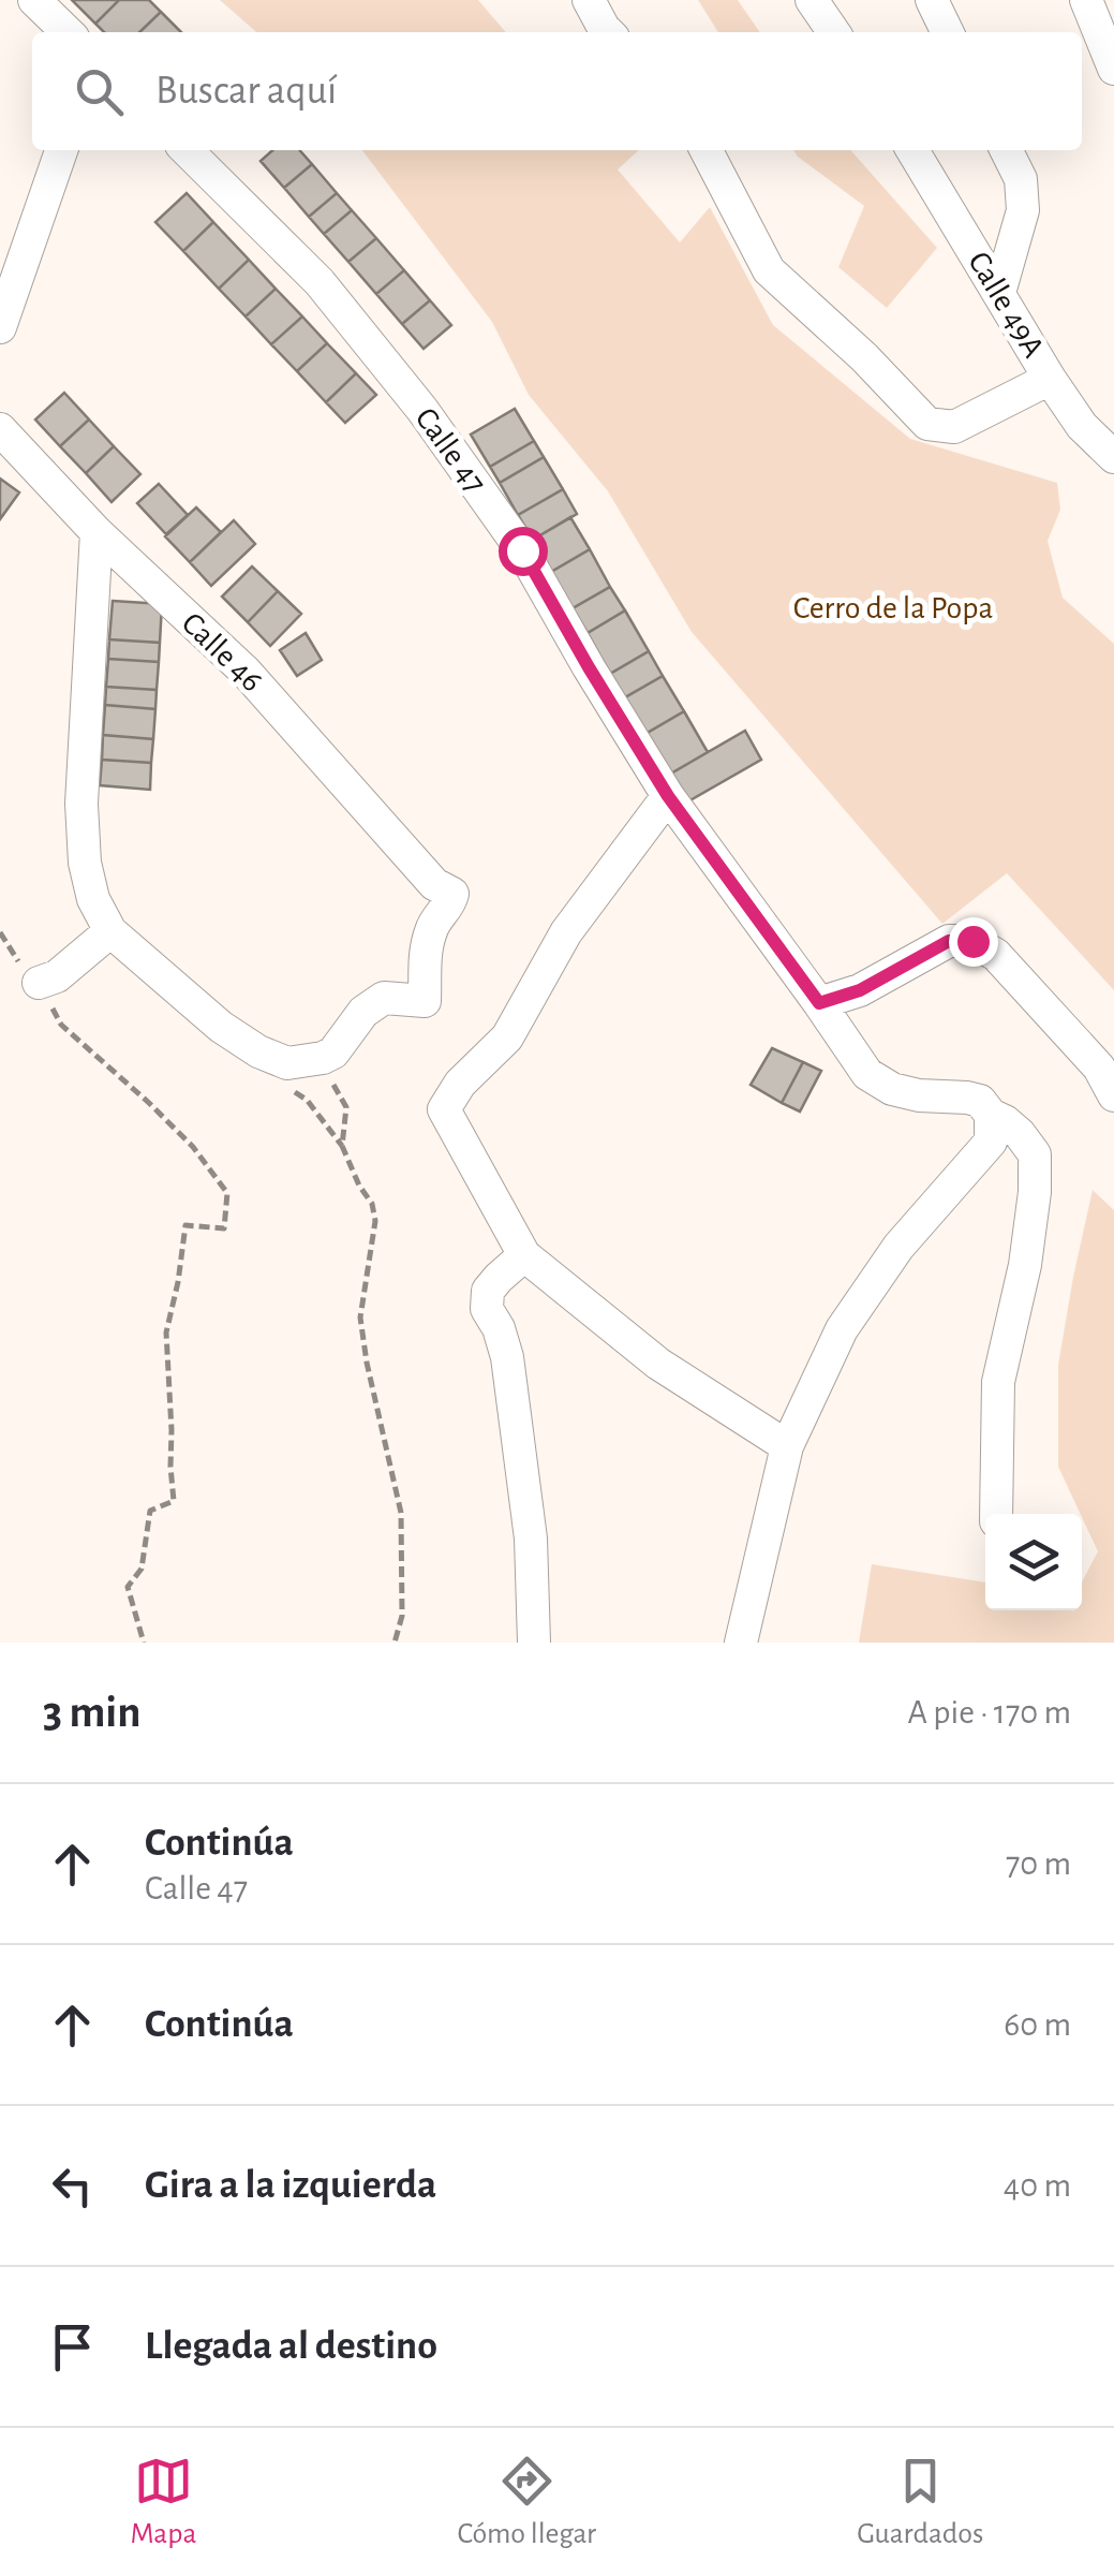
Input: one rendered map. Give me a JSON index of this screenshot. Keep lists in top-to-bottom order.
{
  "streets": {
    "street": ["Calle 49A", "Calle 47", "Calle 46"]
  },
  "parks": ["Cerro de la Popa"],
  "page": {
    "search": "Buscar aquí",
    "heading": ["3 min", "A pie · 170 m"],
    "list": [
      ["Continúa", "Calle 47", "70 m"],
      ["Continúa", "60 m"],
      ["Gira a la izquierda", "40 m"],
      "Llegada al destino"
    ],
    "nav": ["Mapa", "Cómo llegar", "Guardados"]
  }
}
